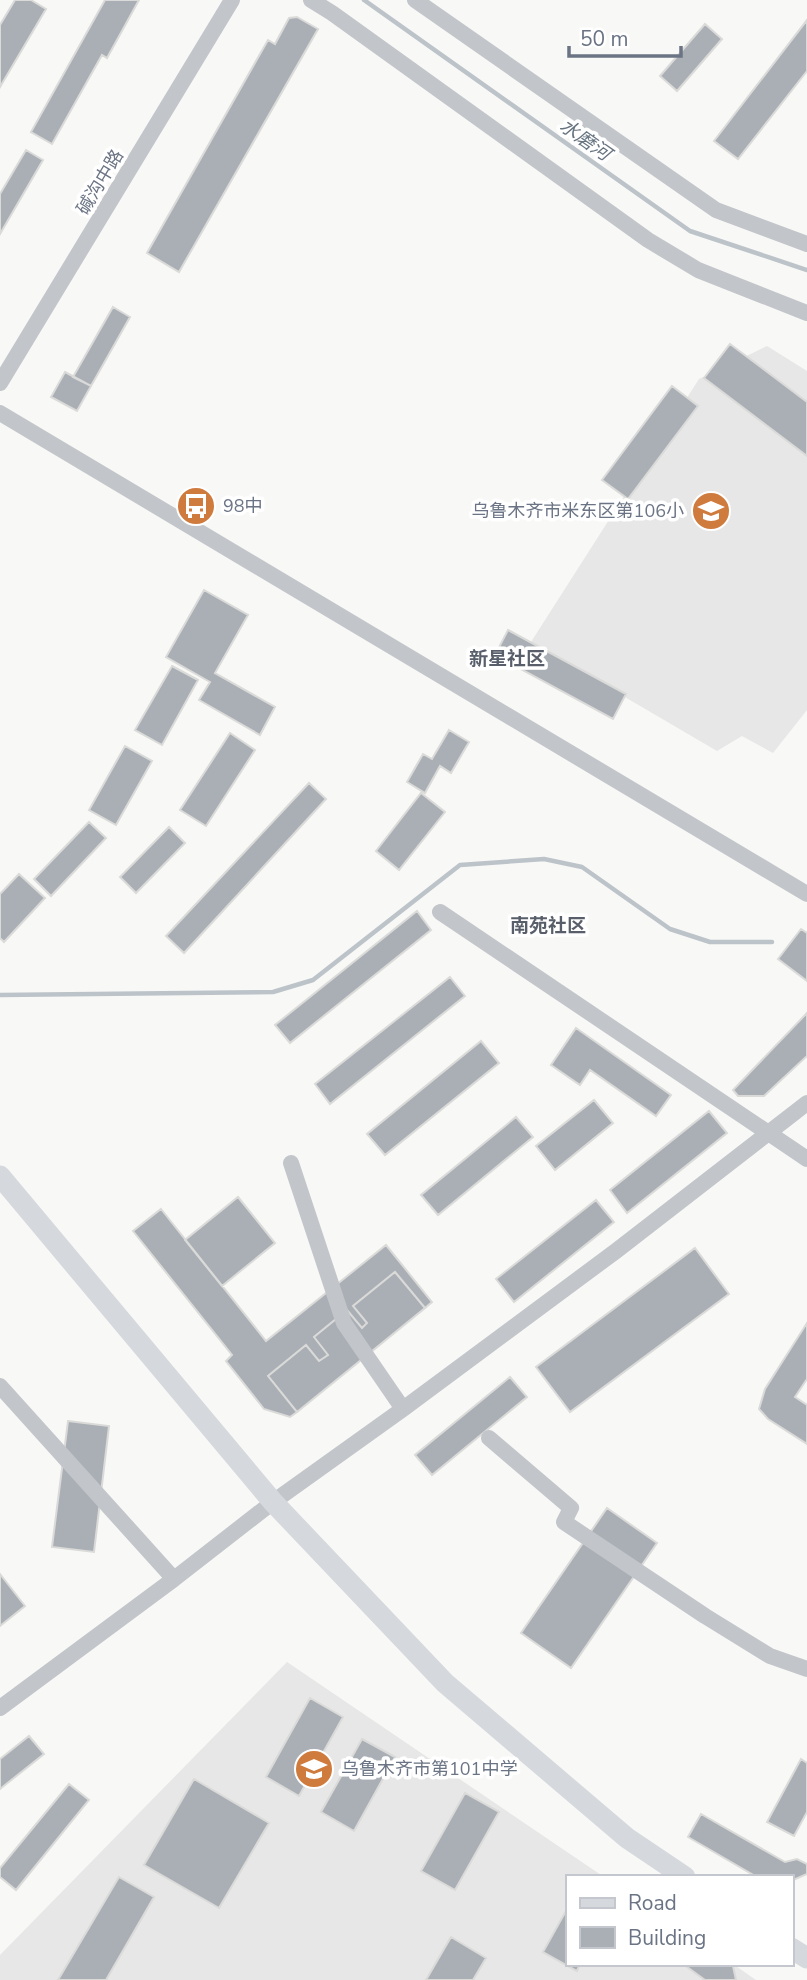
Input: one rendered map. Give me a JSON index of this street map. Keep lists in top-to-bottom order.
{
  "streets": {
    "street": ["碱沟中路"]
  },
  "districts": ["新星社区", "南苑社区"],
  "water": ["水磨河"],
  "places": {
    "bus stop": ["98中"],
    "school or university": ["乌鲁木齐市米东区第106小", "乌鲁木齐市第101中学"]
  },
  "legend": ["Road", "Building"],
  "scale_bar": "50 m"
}
